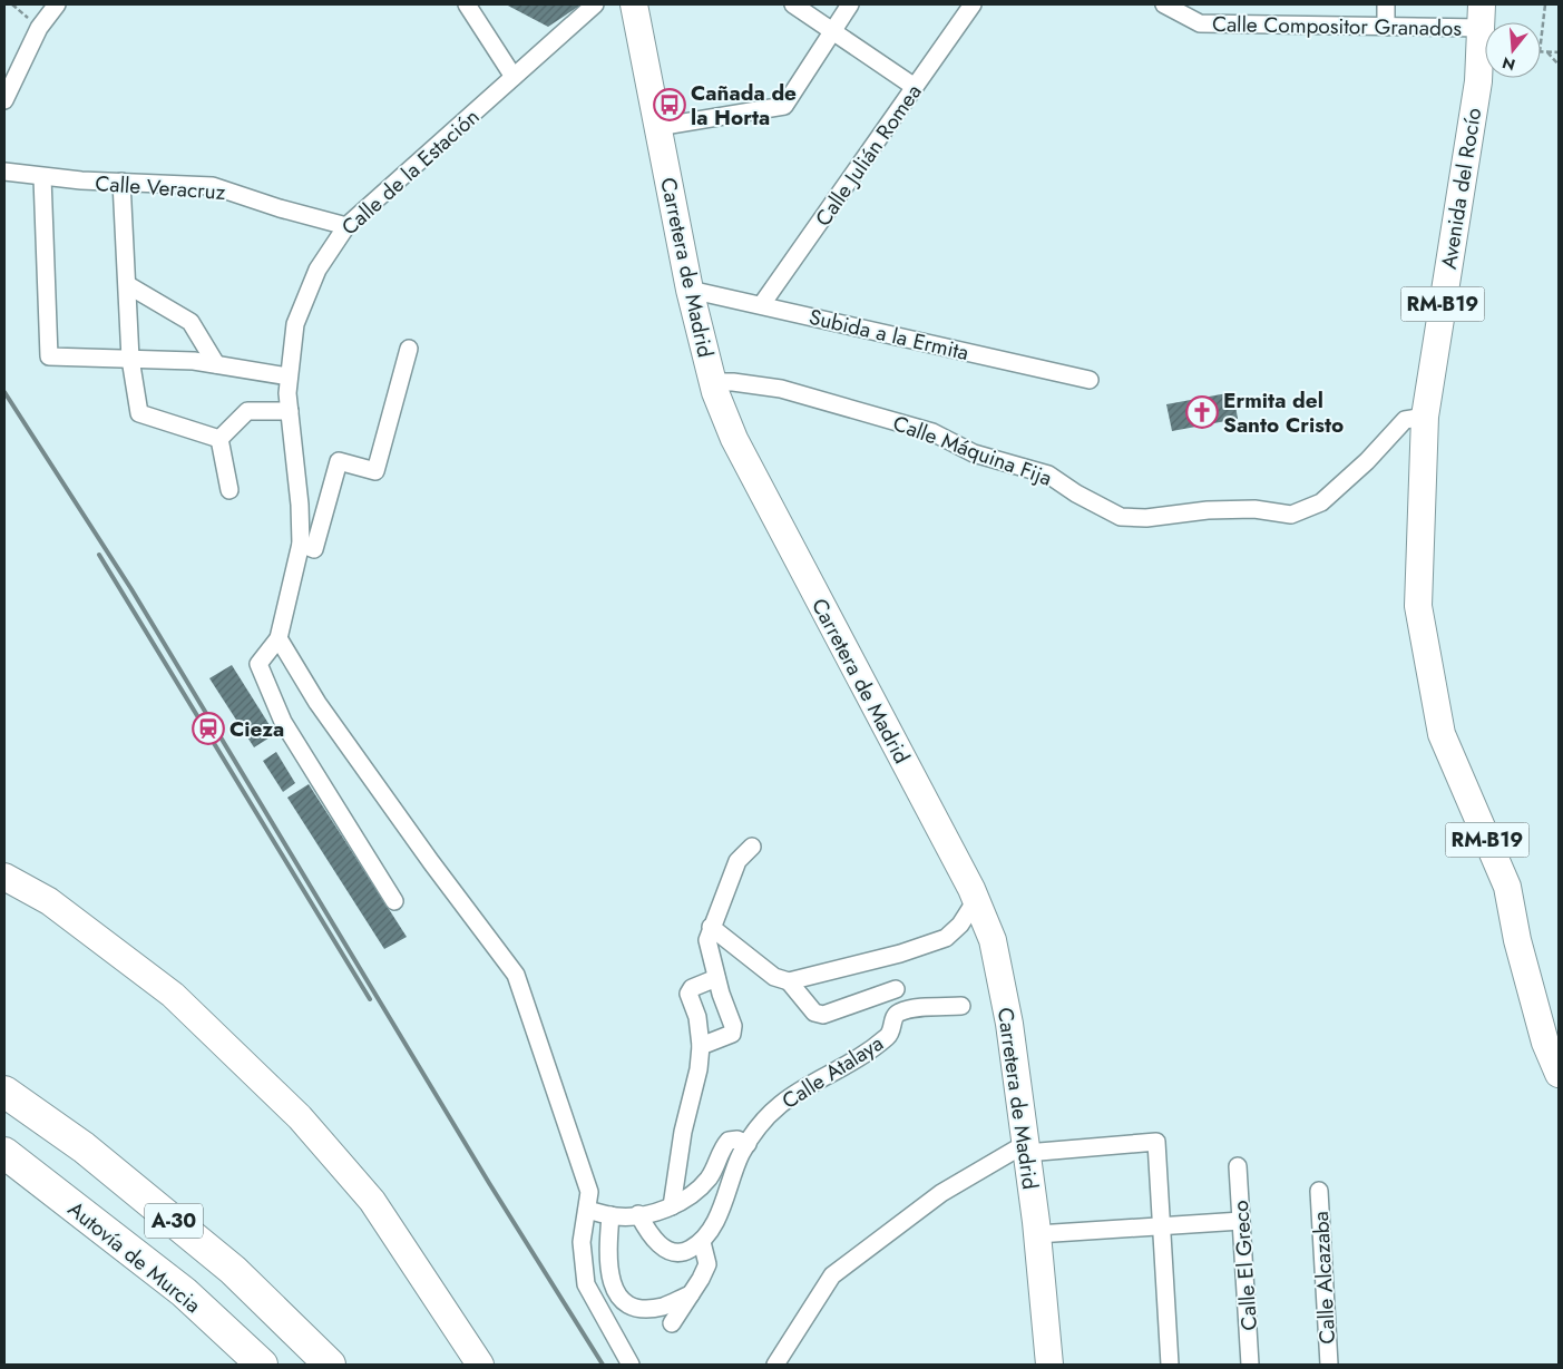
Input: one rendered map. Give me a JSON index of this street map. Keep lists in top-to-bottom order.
{
  "streets": {
    "highway": ["A-30", "Autovía de Murcia"],
    "main road": ["Avenida del Rocío", "Carretera de Madrid", "RM-B19"],
    "street": [
      "Calle Compositor Granados",
      "Calle Julián Romea",
      "Calle de la Estación",
      "Calle Veracruz",
      "Subida a la Ermita",
      "Calle Máquina Fija",
      "Calle Atalaya",
      "Calle El Greco",
      "Calle Alcazaba"
    ]
  },
  "crossings": [
    ["Calle Compositor Granados", "Avenida del Rocío"],
    ["Calle Julián Romea", "Subida a la Ermita"],
    ["Calle de la Estación", "Calle Veracruz"],
    ["Avenida del Rocío", "Calle Máquina Fija"],
    ["Carretera de Madrid", "Subida a la Ermita"],
    ["Carretera de Madrid", "Calle Máquina Fija"]
  ],
  "places": {
    "bus stop": ["Cañada de la Horta"],
    "church": ["Ermita del Santo Cristo"],
    "station": ["Cieza"]
  },
  "north": "bottom"
}
